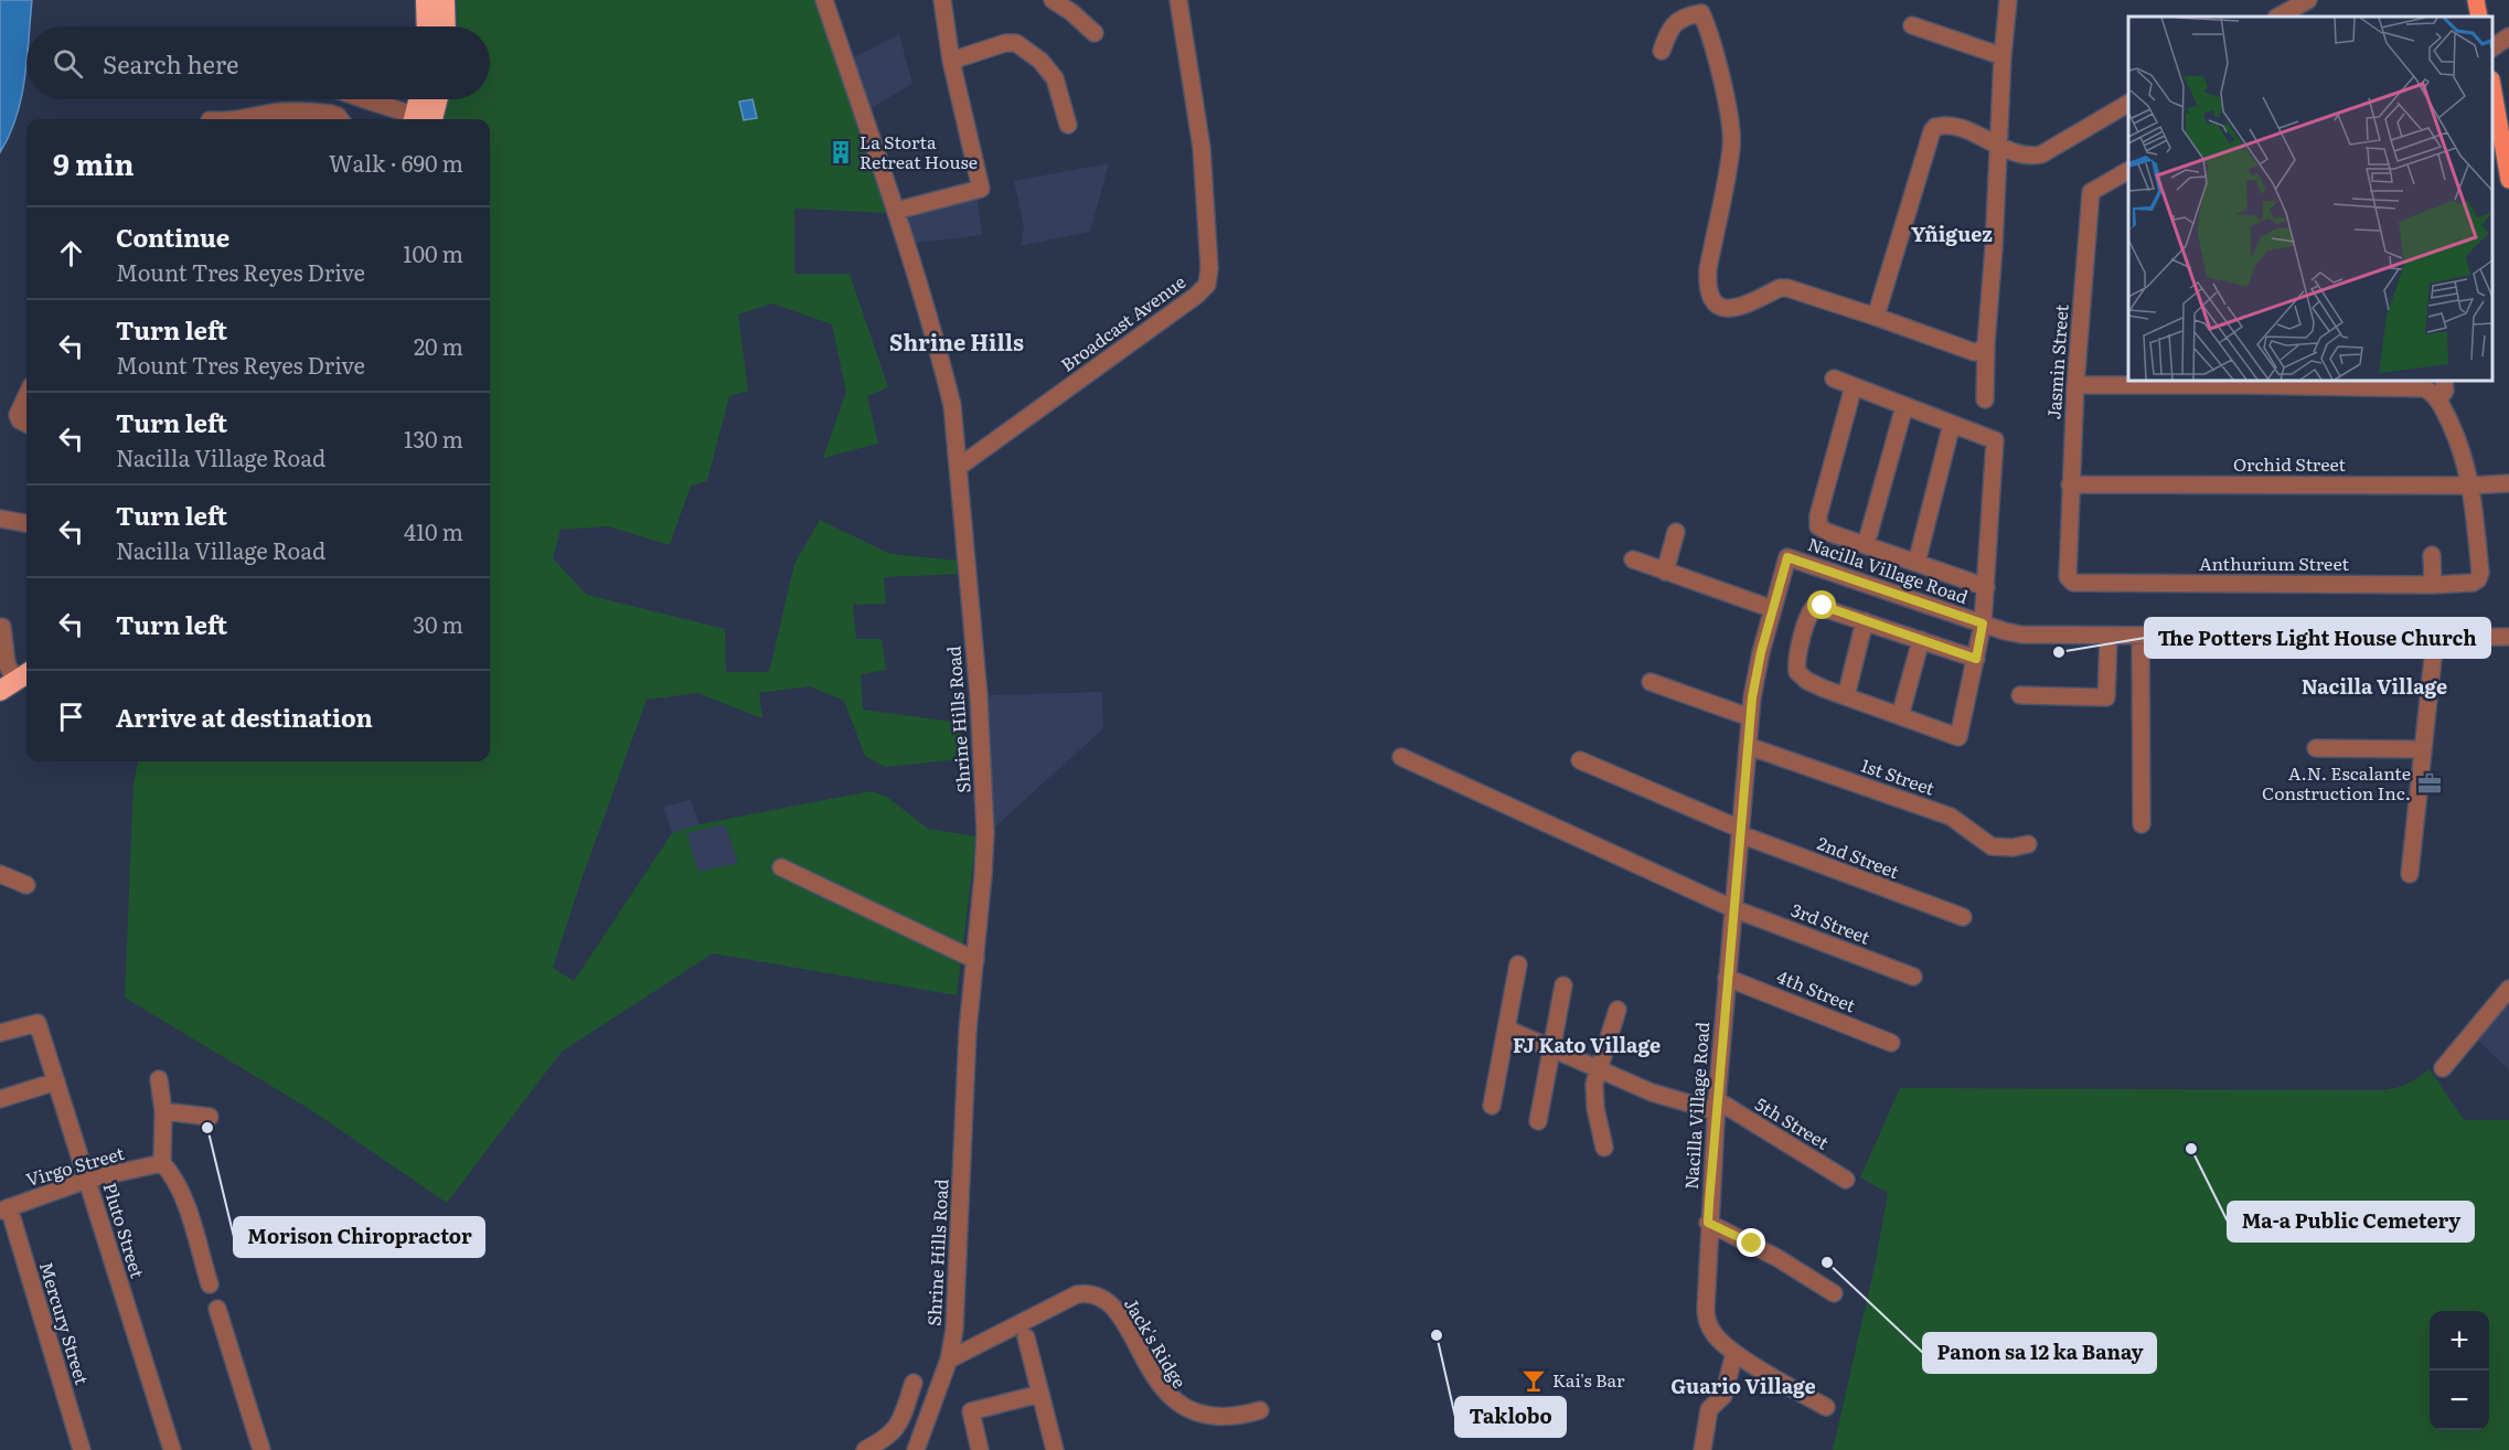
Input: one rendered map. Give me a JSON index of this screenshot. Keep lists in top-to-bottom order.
{
  "streets": {
    "street": [
      "Broadcast Avenue",
      "Jasmin Street",
      "Orchid Street",
      "Anthurium Street",
      "Nacilla Village Road",
      "Shrine Hills Road",
      "1st Street",
      "2nd Street",
      "3rd Street",
      "4th Street",
      "5th Street",
      "Virgo Street",
      "Pluto Street",
      "Mercury Street",
      "Jack's Ridge"
    ]
  },
  "crossings": [
    ["Broadcast Avenue", "Shrine Hills Road"],
    ["Jasmin Street", "Orchid Street"],
    ["Jasmin Street", "Anthurium Street"],
    ["Orchid Street", "Anthurium Street"],
    ["Nacilla Village Road", "1st Street"],
    ["Nacilla Village Road", "2nd Street"],
    ["Nacilla Village Road", "3rd Street"],
    ["Nacilla Village Road", "4th Street"],
    ["Nacilla Village Road", "5th Street"],
    ["Shrine Hills Road", "Jack's Ridge"],
    ["Virgo Street", "Pluto Street"],
    ["Virgo Street", "Mercury Street"]
  ],
  "districts": [
    "Yñiguez",
    "Shrine Hills",
    "Nacilla Village",
    "FJ Kato Village",
    "Guario Village"
  ],
  "places": {
    "building": ["La Storta Retreat House"],
    "other": [
      "The Potters Light House Church",
      "Morison Chiropractor",
      "Ma-a Public Cemetery",
      "Panon sa 12 ka Banay",
      "Taklobo"
    ],
    "office": ["A.N. Escalante Construction Inc."],
    "bar": ["Kai's Bar"]
  },
  "page": {
    "search": "Search here",
    "heading": ["9 min", "Walk · 690 m"],
    "list": [
      ["Continue", "Mount Tres Reyes Drive", "100 m"],
      ["Turn left", "Mount Tres Reyes Drive", "20 m"],
      ["Turn left", "Nacilla Village Road", "130 m"],
      ["Turn left", "Nacilla Village Road", "410 m"],
      ["Turn left", "30 m"],
      "Arrive at destination"
    ],
    "map_buttons": ["+", "−"]
  }
}
